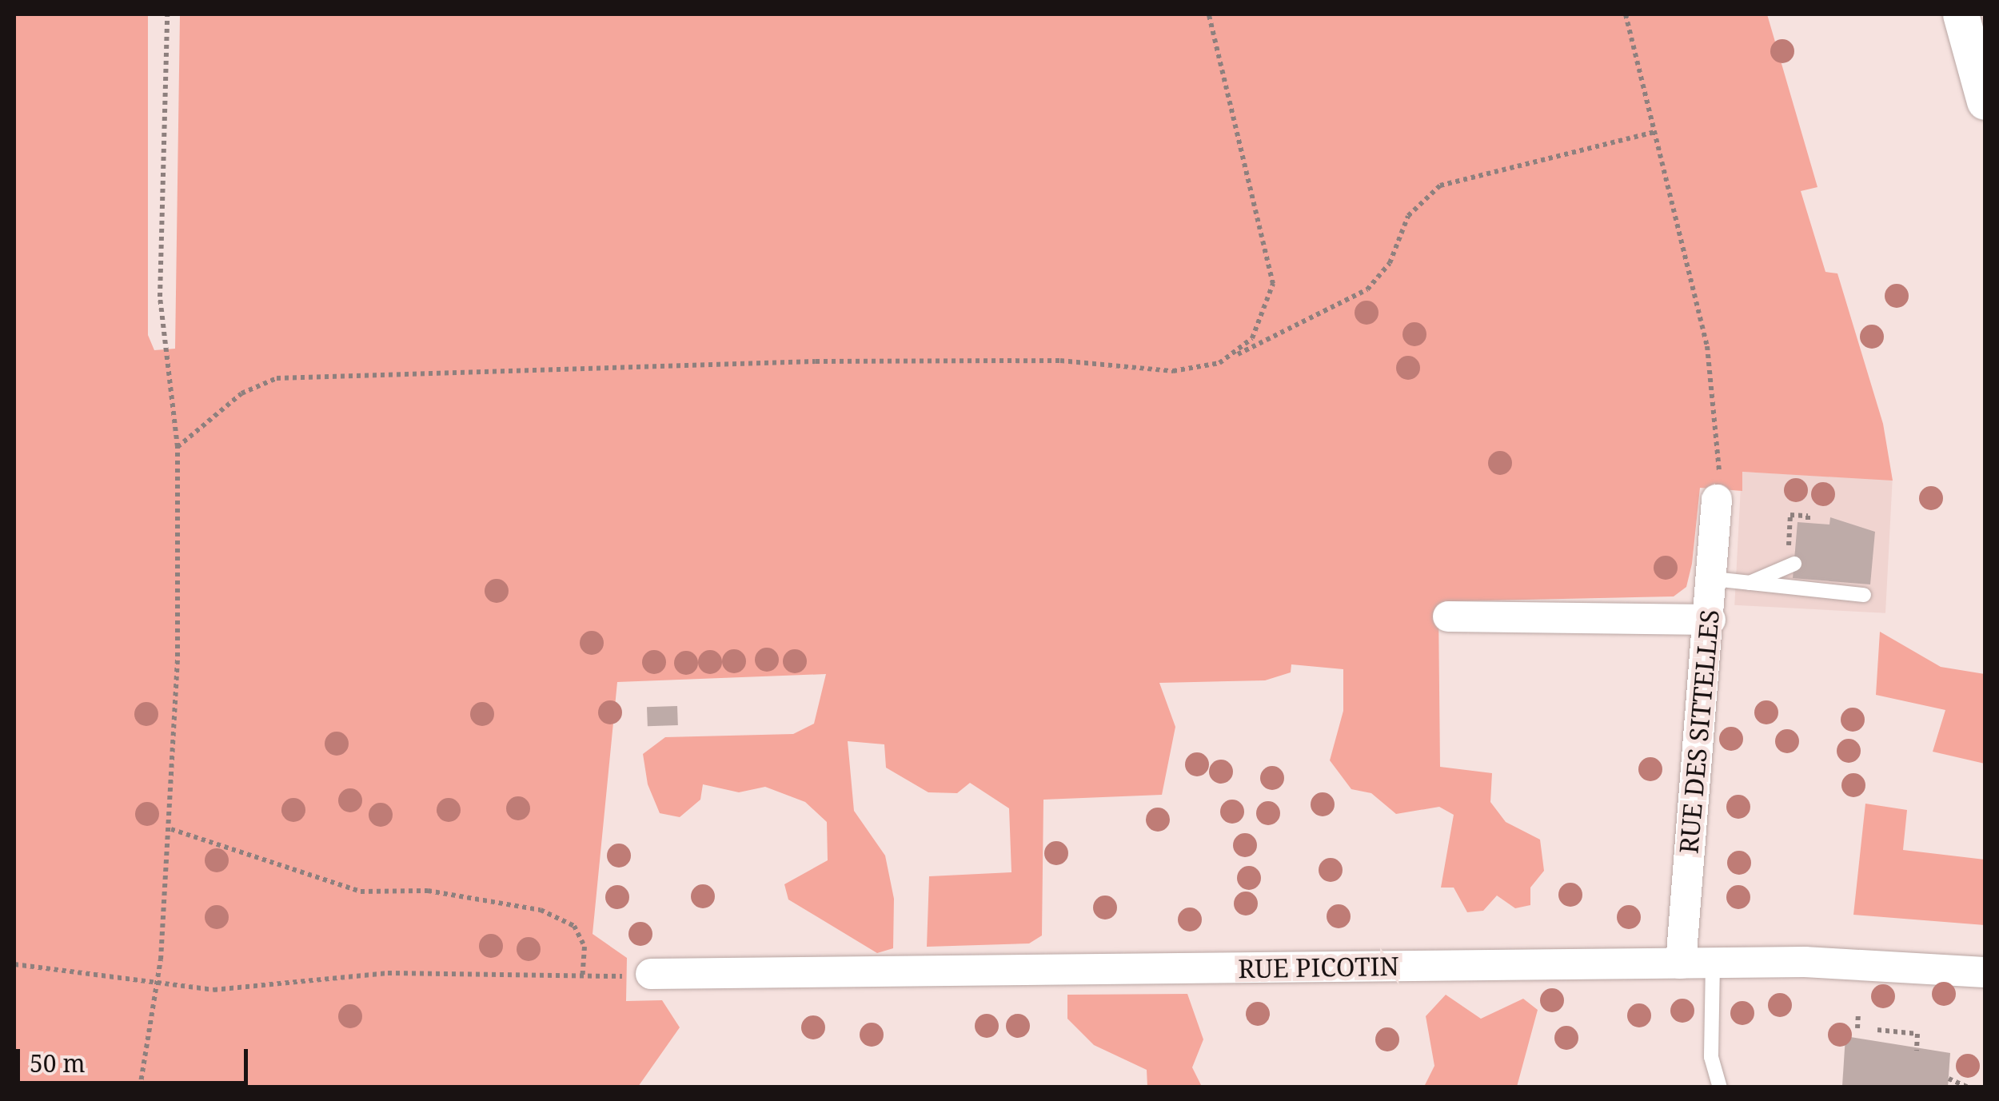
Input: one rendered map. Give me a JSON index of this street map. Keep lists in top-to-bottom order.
{
  "streets": {
    "street": ["RUE DES SITTELLES", "RUE PICOTIN"]
  },
  "crossings": [
    ["RUE DES SITTELLES", "RUE PICOTIN"]
  ],
  "scale_bar": "50 m"
}
